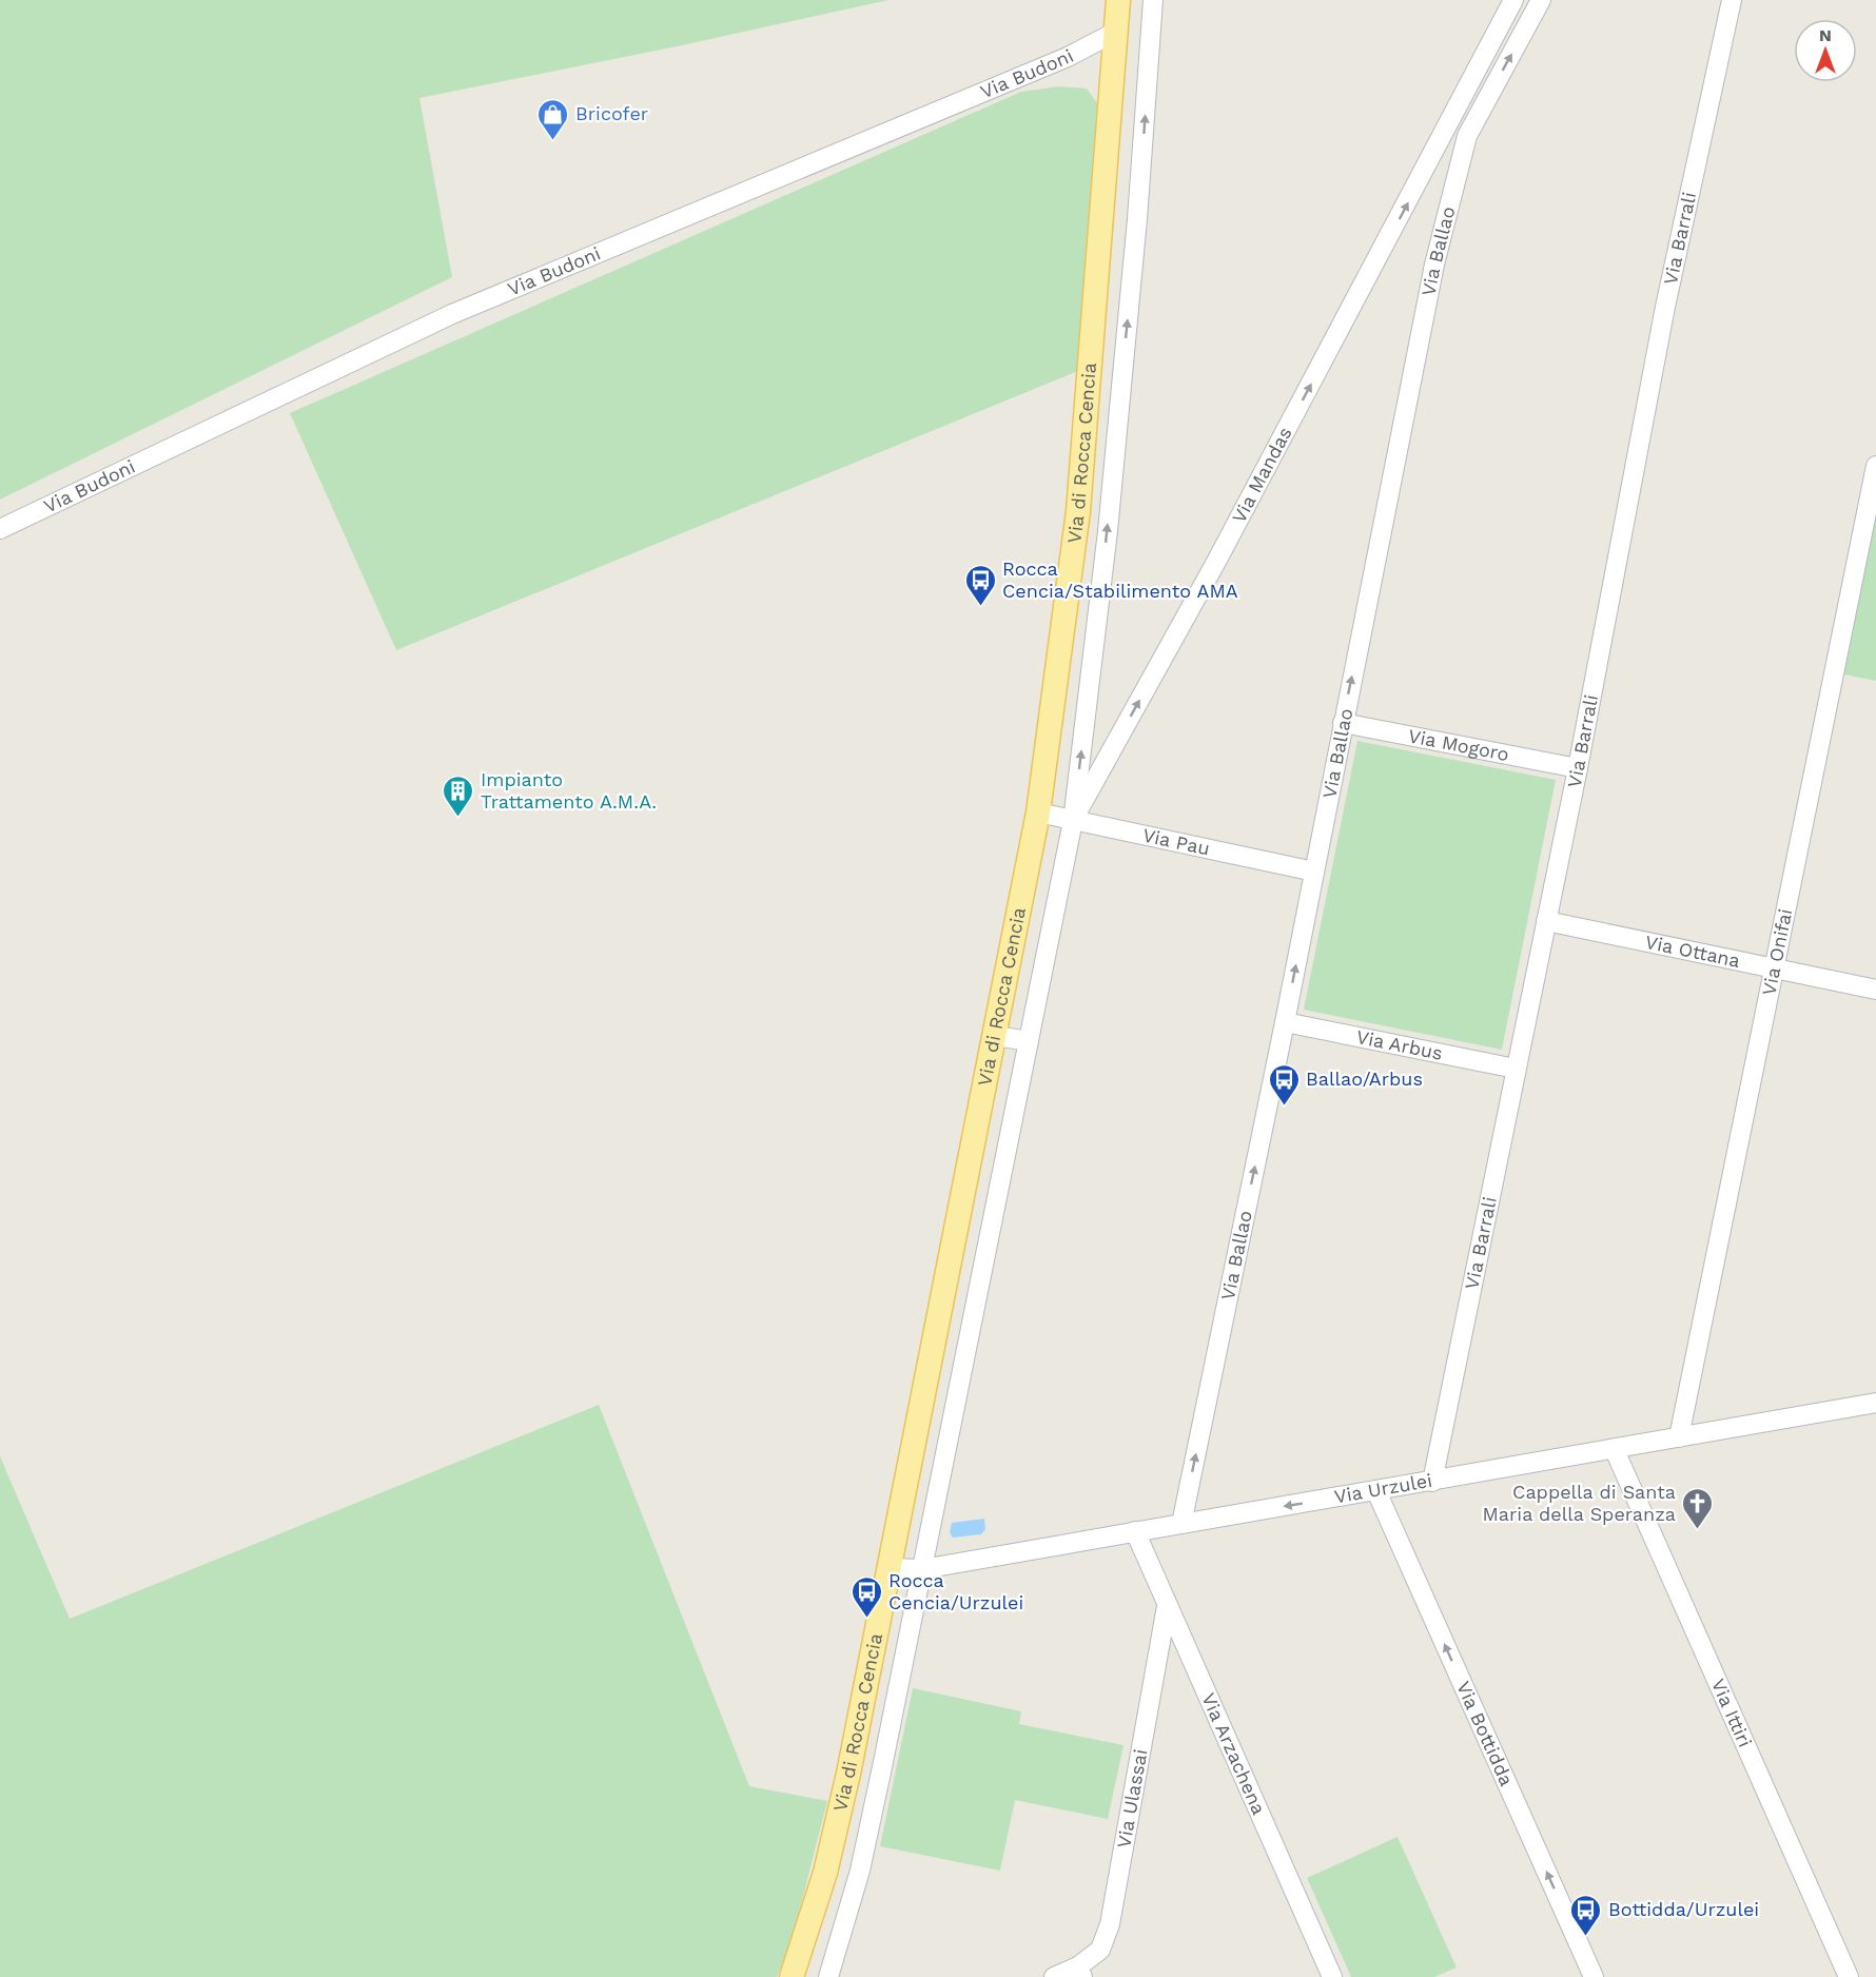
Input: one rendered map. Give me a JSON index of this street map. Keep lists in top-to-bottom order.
{
  "streets": {
    "main road": ["Via di Rocca Cencia"],
    "street": [
      "Via Budoni",
      "Via Barrali",
      "Via Ballao",
      "Via Mandas",
      "Via Mogoro",
      "Via Pau",
      "Via Ottana",
      "Via Onifai",
      "Via Arbus",
      "Via Urzulei",
      "Via Ittiri",
      "Via Bottidda",
      "Via Arzachena",
      "Via Ulassai"
    ]
  },
  "crossings": [
    ["Via Budoni", "Via di Rocca Cencia"],
    ["Via Barrali", "Via Mogoro"],
    ["Via Barrali", "Via Ottana"],
    ["Via Barrali", "Via Arbus"],
    ["Via Barrali", "Via Urzulei"],
    ["Via Ballao", "Via Mogoro"],
    ["Via Ballao", "Via Pau"],
    ["Via Ballao", "Via Arbus"],
    ["Via Ballao", "Via Urzulei"],
    ["Via di Rocca Cencia", "Via Mandas"],
    ["Via di Rocca Cencia", "Via Pau"],
    ["Via di Rocca Cencia", "Via Urzulei"],
    ["Via Mandas", "Via Pau"],
    ["Via Ottana", "Via Onifai"],
    ["Via Onifai", "Via Urzulei"],
    ["Via Urzulei", "Via Ittiri"],
    ["Via Urzulei", "Via Bottidda"],
    ["Via Urzulei", "Via Arzachena"],
    ["Via Arzachena", "Via Ulassai"]
  ],
  "one_way": ["Via Ballao", "Via Mandas", "Via Bottidda"],
  "places": {
    "shop": ["Bricofer"],
    "bus stop": [
      "Rocca Cencia/Stabilimento AMA",
      "Ballao/Arbus",
      "Rocca Cencia/Urzulei",
      "Bottidda/Urzulei"
    ],
    "building": ["Impianto Trattamento A.M.A."],
    "church": ["Cappella di Santa Maria della Speranza"]
  },
  "north": "top"
}
